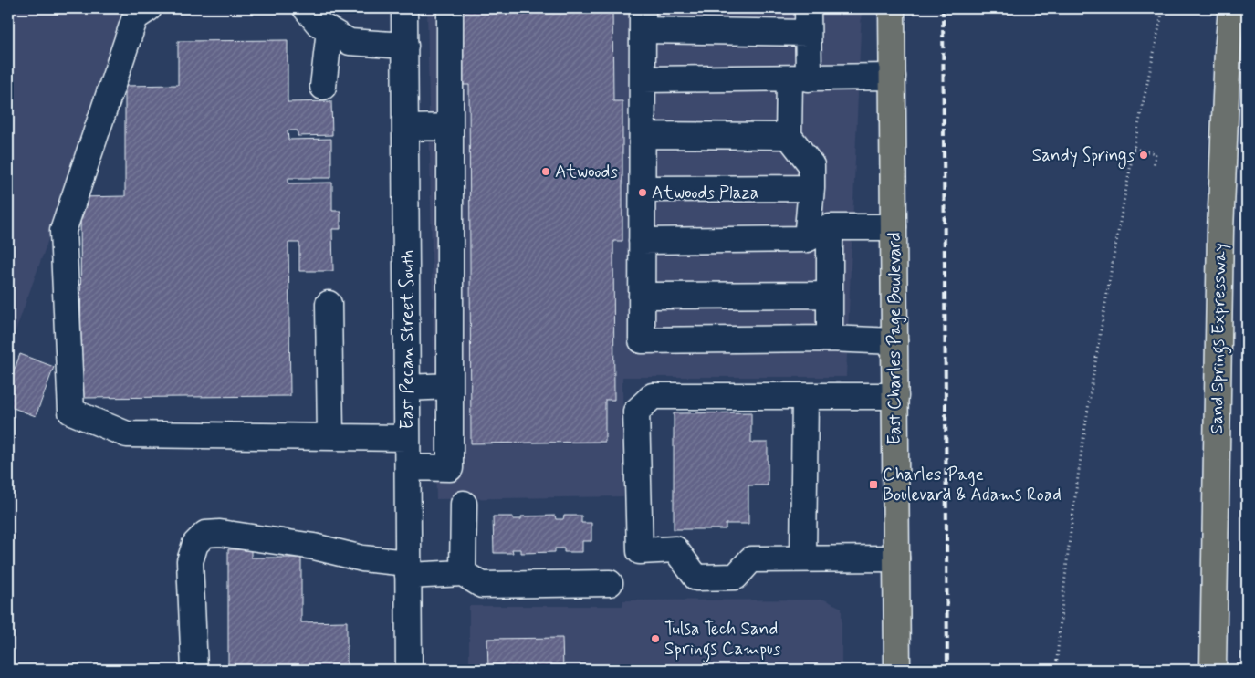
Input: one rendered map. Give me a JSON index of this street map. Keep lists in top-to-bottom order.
{
  "streets": {
    "main road": ["East Charles Page Boulevard", "Sand Springs Expressway"],
    "street": ["East Pecan Street South"]
  },
  "places": {
    "other": [
      "Sandy Springs",
      "Atwoods",
      "Atwoods Plaza",
      "Tulsa Tech Sand Springs Campus"
    ],
    "transit": ["Charles Page Boulevard & Adams Road"]
  }
}
